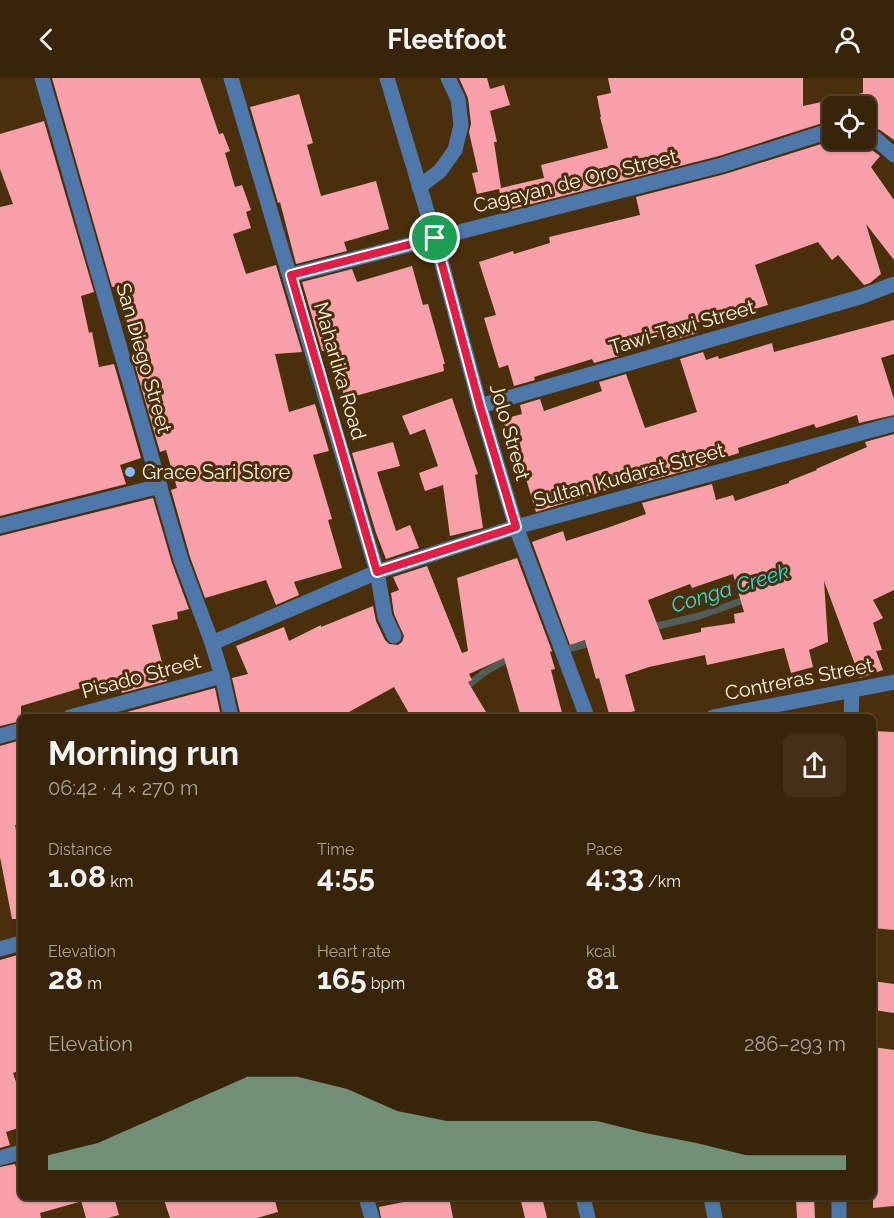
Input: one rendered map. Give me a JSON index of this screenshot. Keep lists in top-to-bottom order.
{
  "streets": {
    "street": [
      "Cagayan de Oro Street",
      "Tawi-Tawi Street",
      "San Diego Street",
      "Maharlika Road",
      "Jolo Street",
      "Sultan Kudarat Street",
      "Pisado Street",
      "Contreras Street"
    ]
  },
  "crossings": [
    ["Cagayan de Oro Street", "Maharlika Road"],
    ["Cagayan de Oro Street", "Jolo Street"],
    ["Tawi-Tawi Street", "Jolo Street"],
    ["San Diego Street", "Sultan Kudarat Street"],
    ["San Diego Street", "Pisado Street"],
    ["Maharlika Road", "Sultan Kudarat Street"],
    ["Jolo Street", "Sultan Kudarat Street"]
  ],
  "water": ["Conga Creek"],
  "places": ["Grace Sari Store"],
  "page": {
    "header": "Fleetfoot",
    "heading": ["Morning run", "06:42 · 4 × 270 m"],
    "stats": [
      ["Distance", "1.08 km"],
      ["Time", "4:55"],
      ["Pace", "4:33 /km"],
      ["Elevation", "28 m"],
      ["Heart rate", "165 bpm"],
      ["kcal", "81"]
    ],
    "chart": ["Elevation", "286–293 m"]
  }
}
